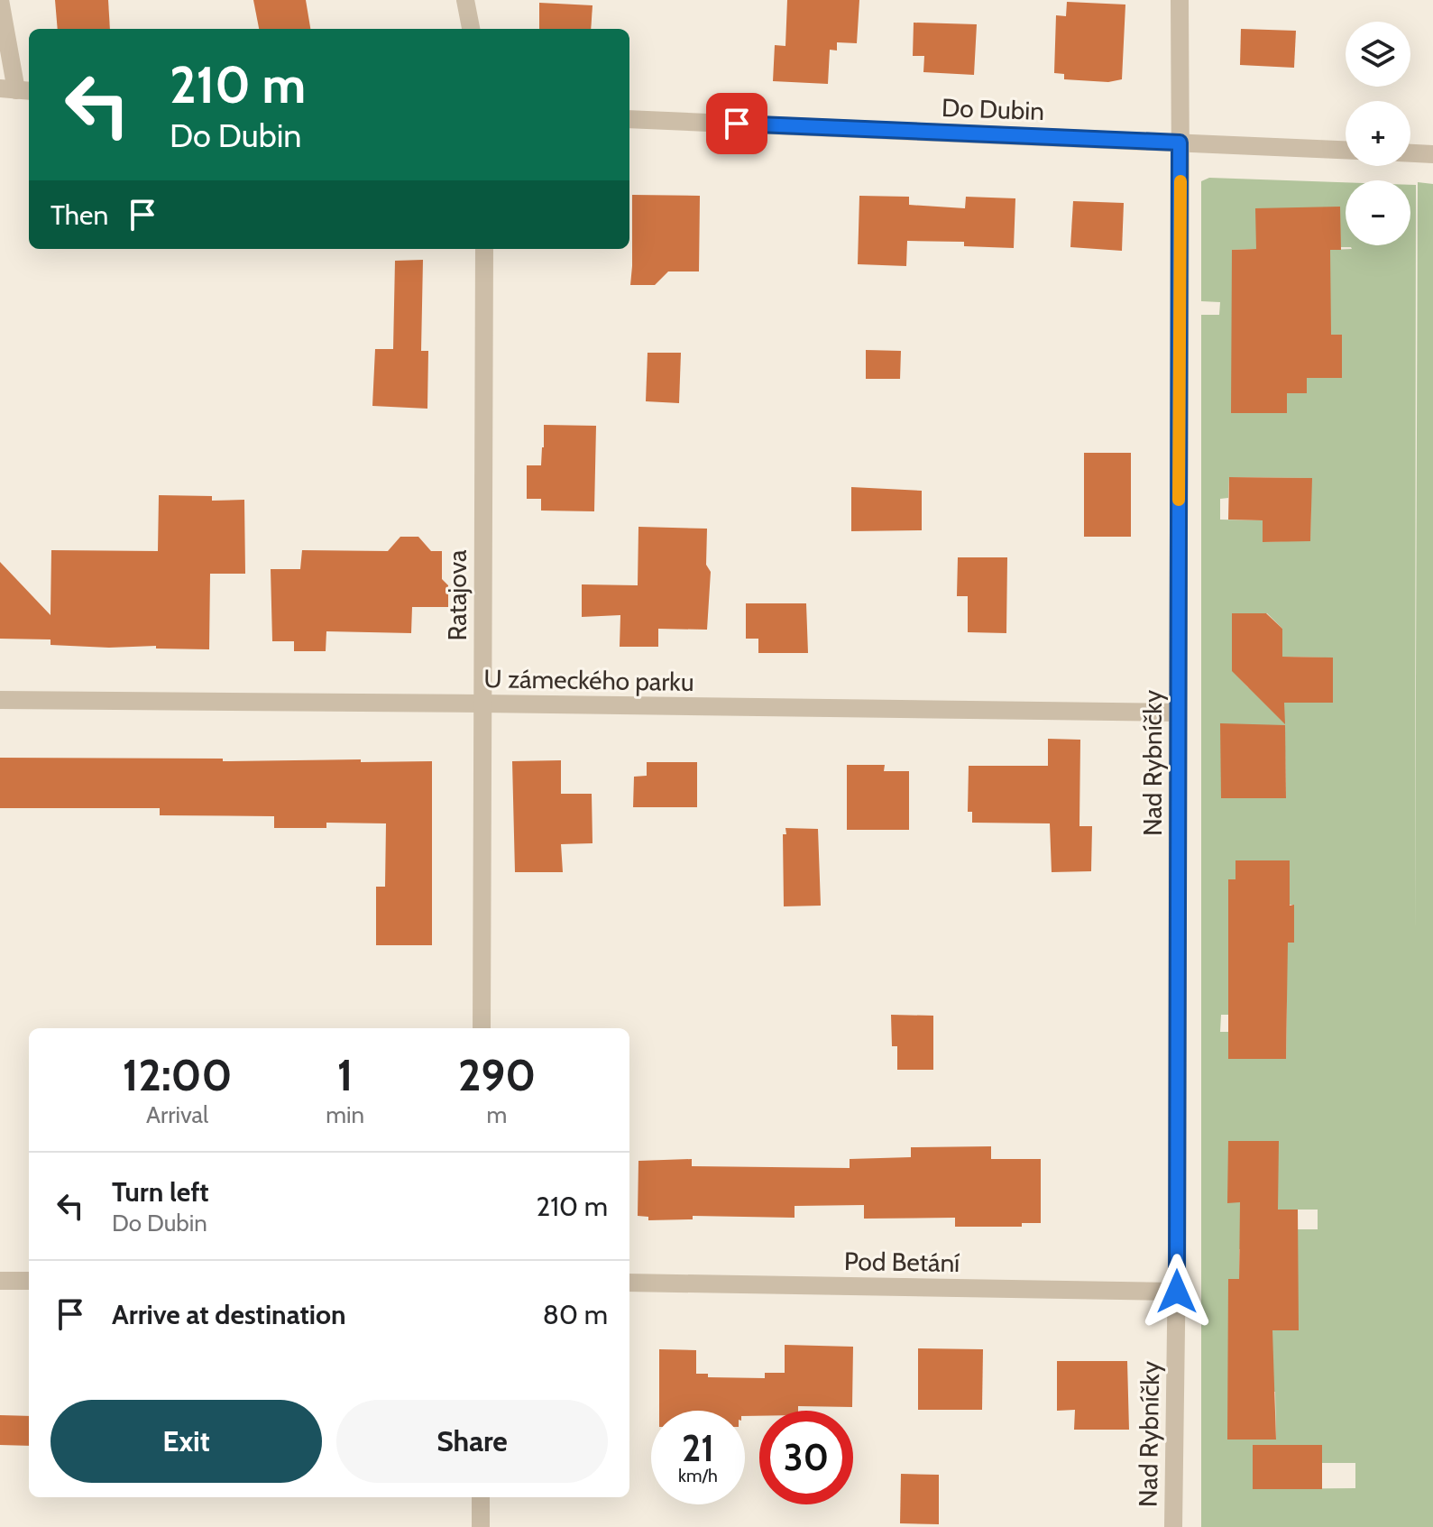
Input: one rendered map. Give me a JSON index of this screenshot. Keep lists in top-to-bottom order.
{
  "streets": {
    "street": [
      "Do Dubin",
      "Ratajova",
      "U zámeckého parku",
      "Nad Rybníčky",
      "Pod Betání"
    ]
  },
  "crossings": [
    ["Do Dubin", "Nad Rybníčky"],
    ["Ratajova", "U zámeckého parku"],
    ["U zámeckého parku", "Nad Rybníčky"],
    ["Nad Rybníčky", "Pod Betání"]
  ],
  "page": {
    "map_buttons": ["+", "−"],
    "turn": ["210 m", "Do Dubin"],
    "then": "Then",
    "eta": [
      "12:00",
      "Arrival",
      "1",
      "min",
      "290",
      "m"
    ],
    "list": [
      {
        "name": "Turn left",
        "note": "Do Dubin",
        "value": "210 m"
      },
      {
        "name": "Arrive at destination",
        "value": "80 m"
      }
    ],
    "buttons": ["Exit", "Share"],
    "speed": "21 km/h",
    "limit": "30"
  }
}
